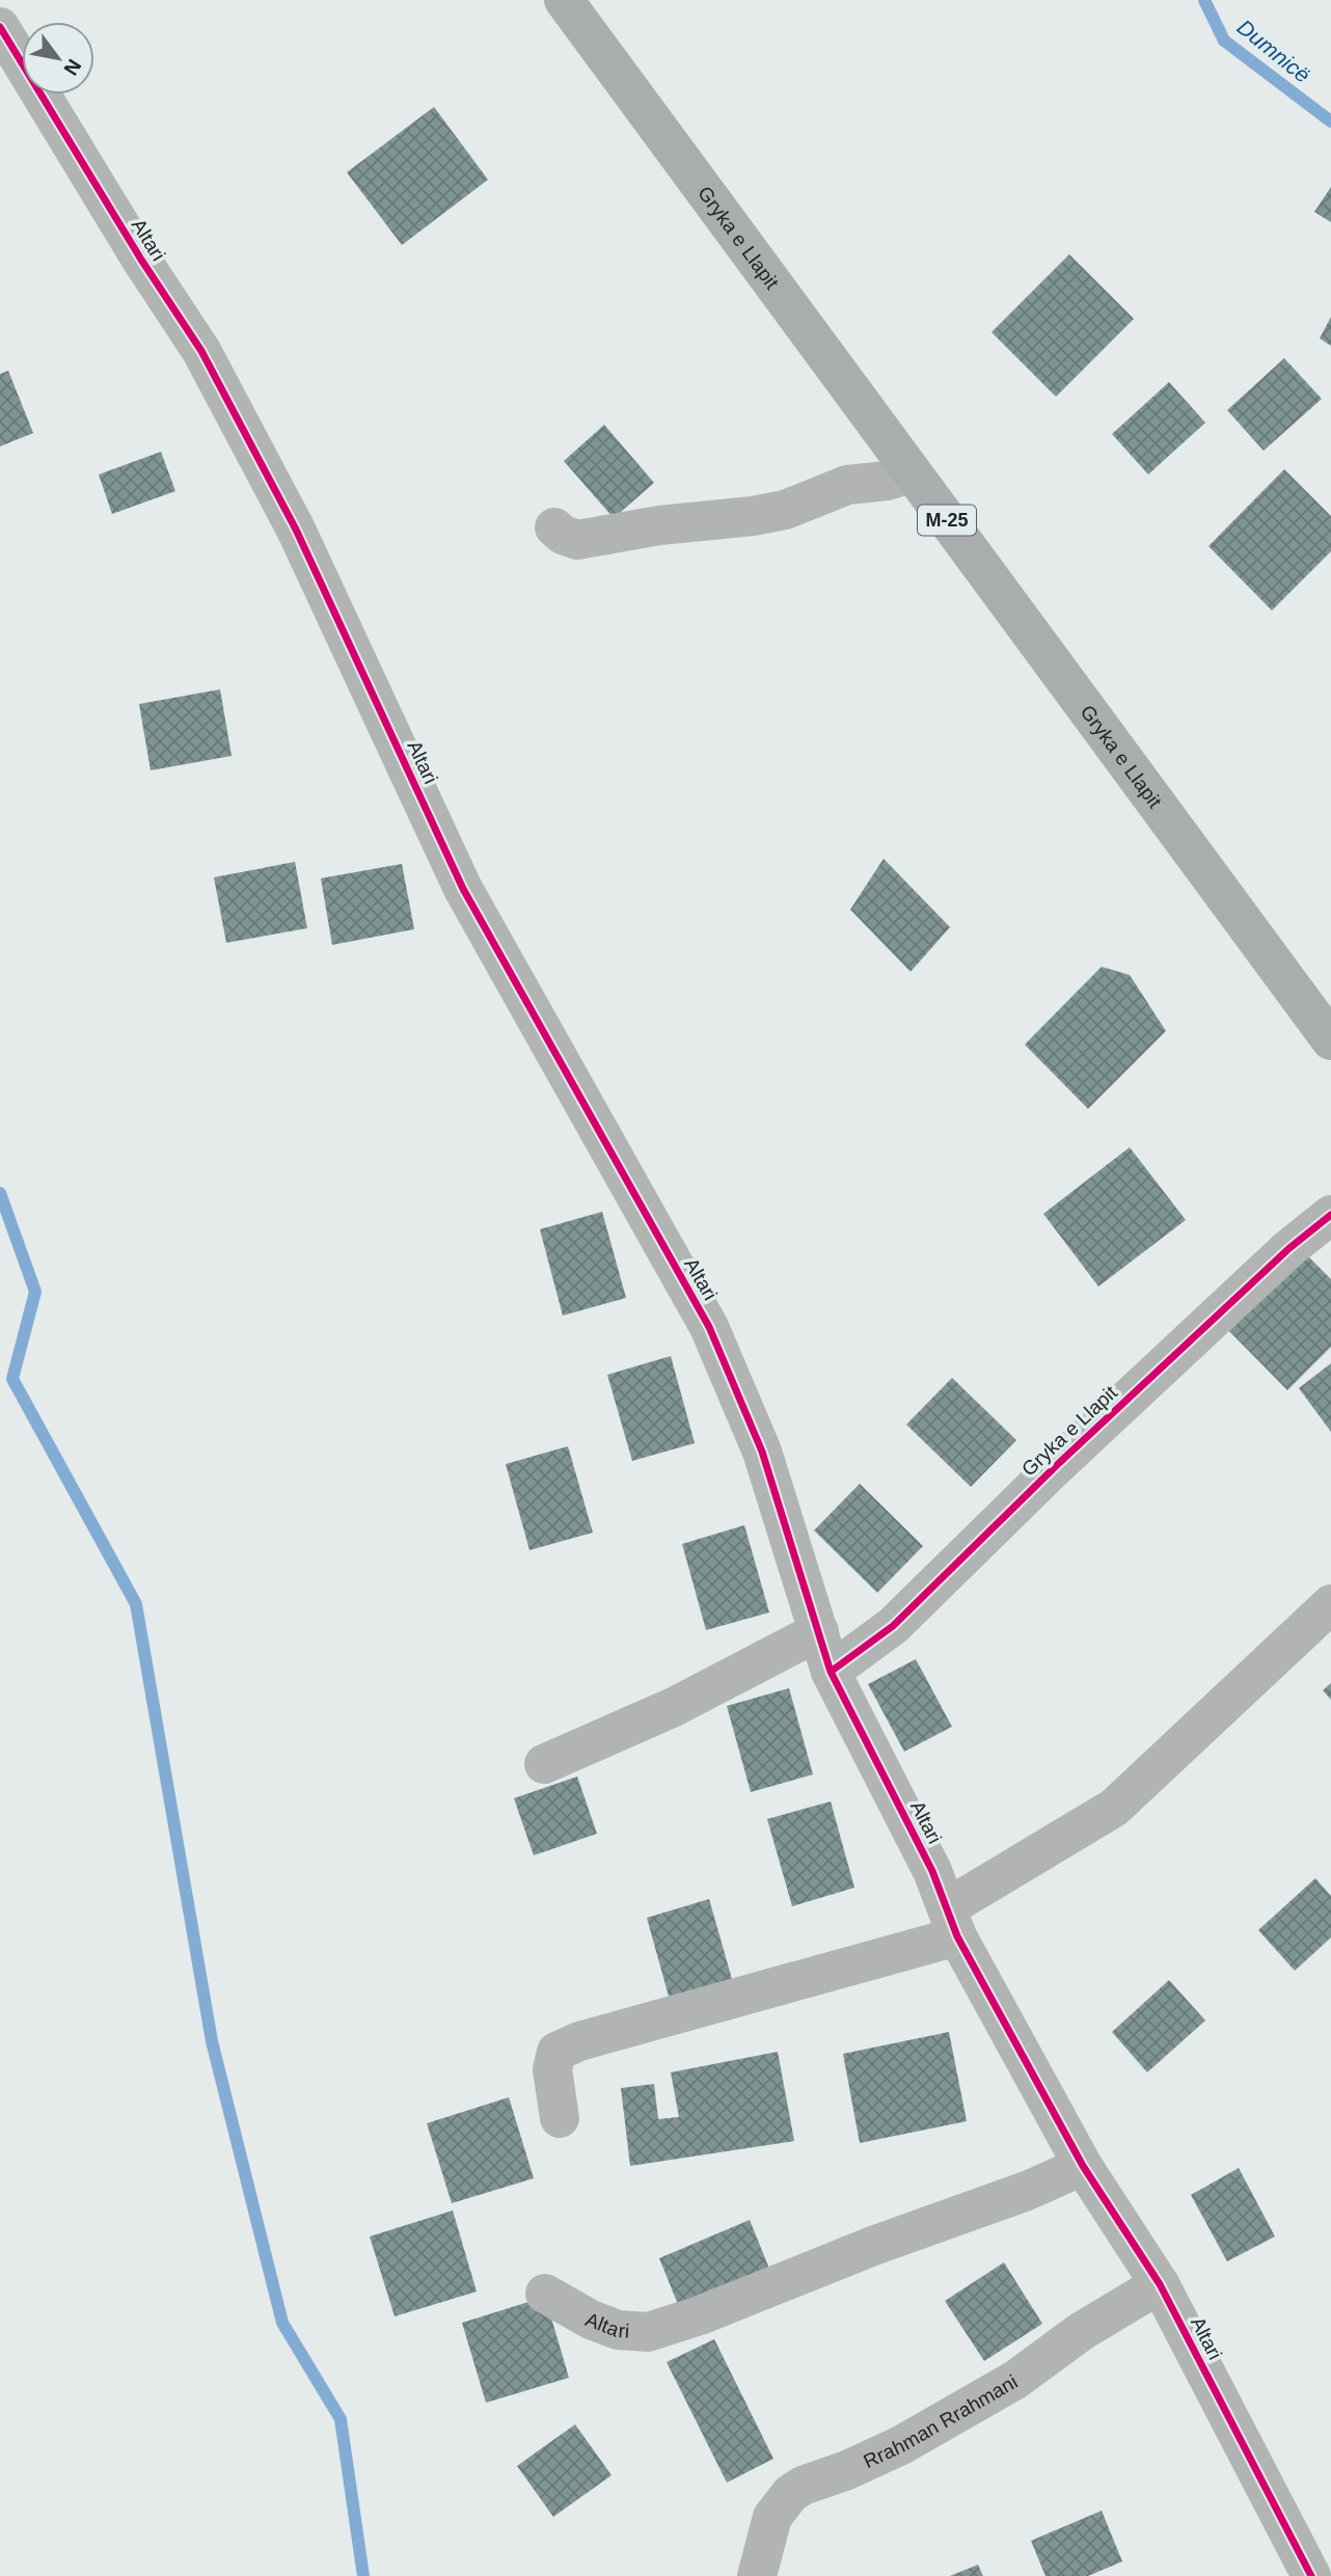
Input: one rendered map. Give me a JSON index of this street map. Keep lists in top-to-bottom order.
{
  "streets": {
    "main road": ["Gryka e Llapit", "M-25"],
    "street": ["Altari", "Rrahman Rrahmani"]
  },
  "crossings": [
    ["Gryka e Llapit", "Altari"],
    ["Altari", "Rrahman Rrahmani"]
  ],
  "water": ["Dumnicë"],
  "north": "bottom right"
}
